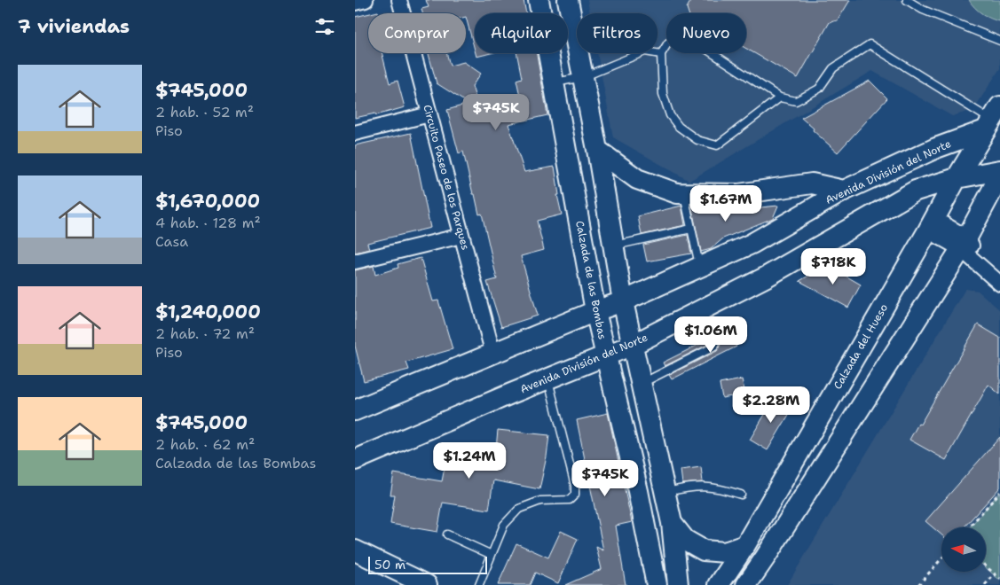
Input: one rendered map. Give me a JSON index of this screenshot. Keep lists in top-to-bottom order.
{
  "streets": {
    "main road": ["Avenida División del Norte", "Calzada de las Bombas", "Calzada del Hueso"],
    "street": ["Circuito Paseo de los Parques"]
  },
  "crossings": [
    ["Avenida División del Norte", "Circuito Paseo de los Parques"],
    ["Avenida División del Norte", "Calzada de las Bombas"],
    ["Avenida División del Norte", "Calzada del Hueso"]
  ],
  "scale_bar": "50 m",
  "north": "left",
  "page": {
    "heading": "7 viviendas",
    "chip": [
      "Comprar",
      "Alquilar",
      "Filtros",
      "Nuevo"
    ],
    "list": [
      {
        "name": "$745,000",
        "note": "2 hab. · 52 m² · Piso"
      },
      {
        "name": "$1,670,000",
        "note": "4 hab. · 128 m² · Casa"
      },
      {
        "name": "$1,240,000",
        "note": "2 hab. · 72 m² · Piso"
      },
      {
        "name": "$745,000",
        "note": "2 hab. · 62 m² · Calzada de las Bombas"
      }
    ],
    "price": [
      "$745K",
      "$1.67M",
      "$718K",
      "$1.06M",
      "$2.28M",
      "$1.24M",
      "$745K"
    ],
    "scale": "50 m"
  }
}
